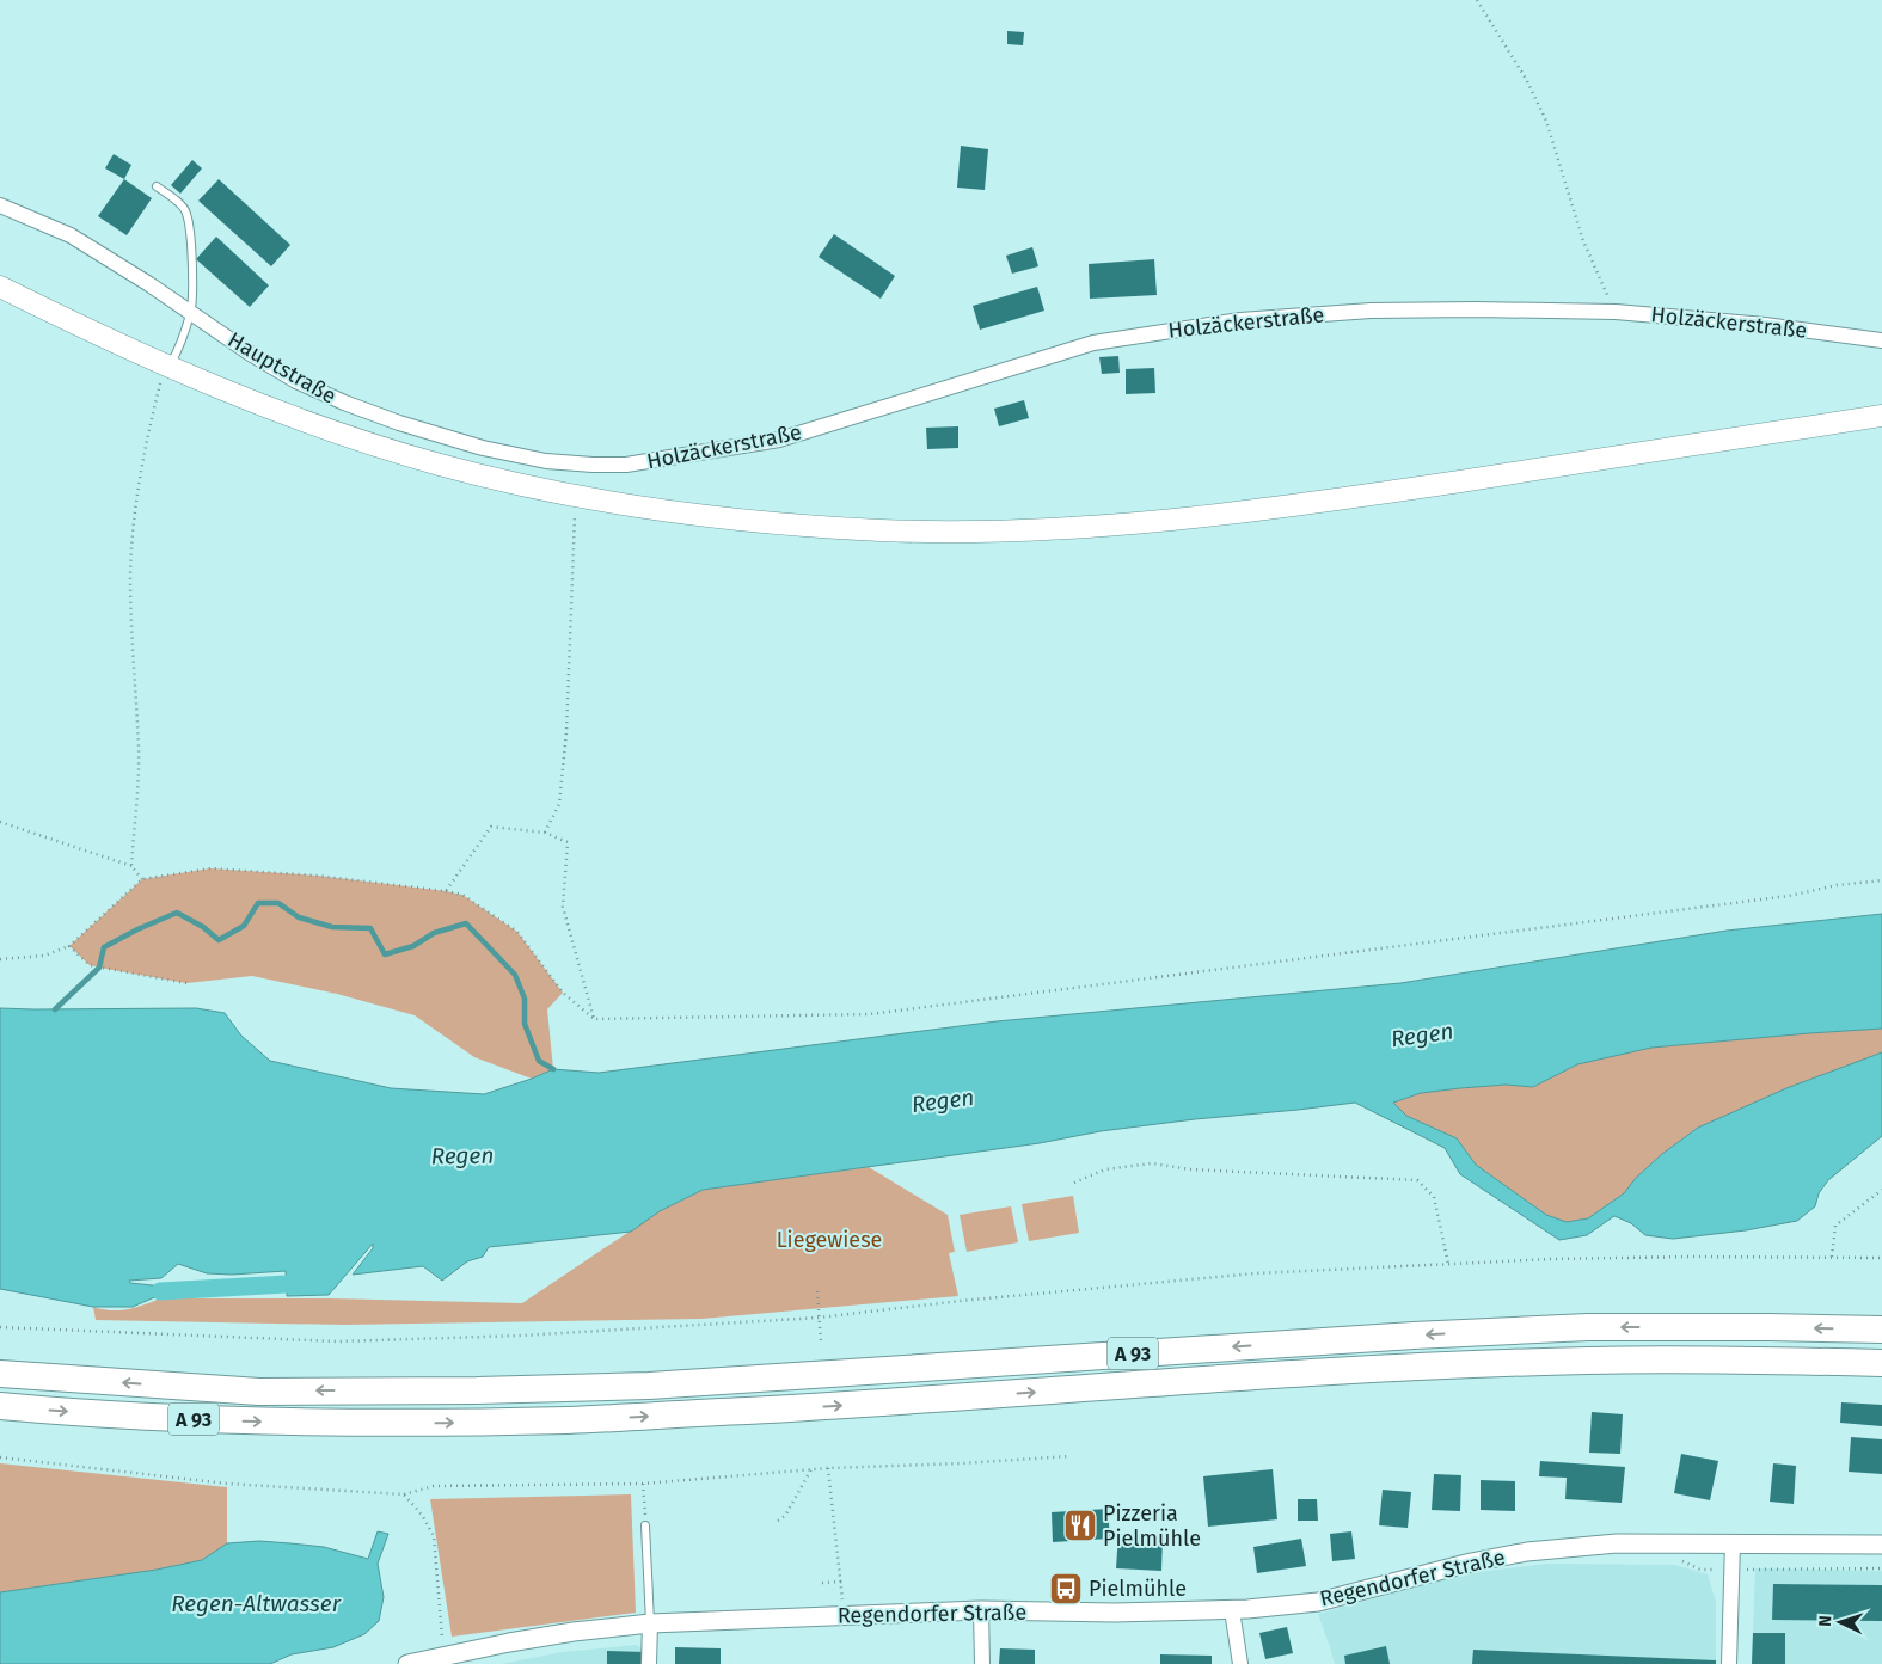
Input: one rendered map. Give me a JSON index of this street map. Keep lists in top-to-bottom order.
{
  "streets": {
    "highway": ["A 93"],
    "main road": ["Hauptstraße"],
    "street": ["Holzäckerstraße", "Regendorfer Straße"]
  },
  "crossings": [
    ["Holzäckerstraße", "Hauptstraße"]
  ],
  "water": ["Regen", "Regen-Altwasser"],
  "parks": ["Liegewiese"],
  "places": {
    "restaurant": ["Pizzeria Pielmühle"],
    "bus stop": ["Pielmühle"]
  },
  "north": "left"
}
